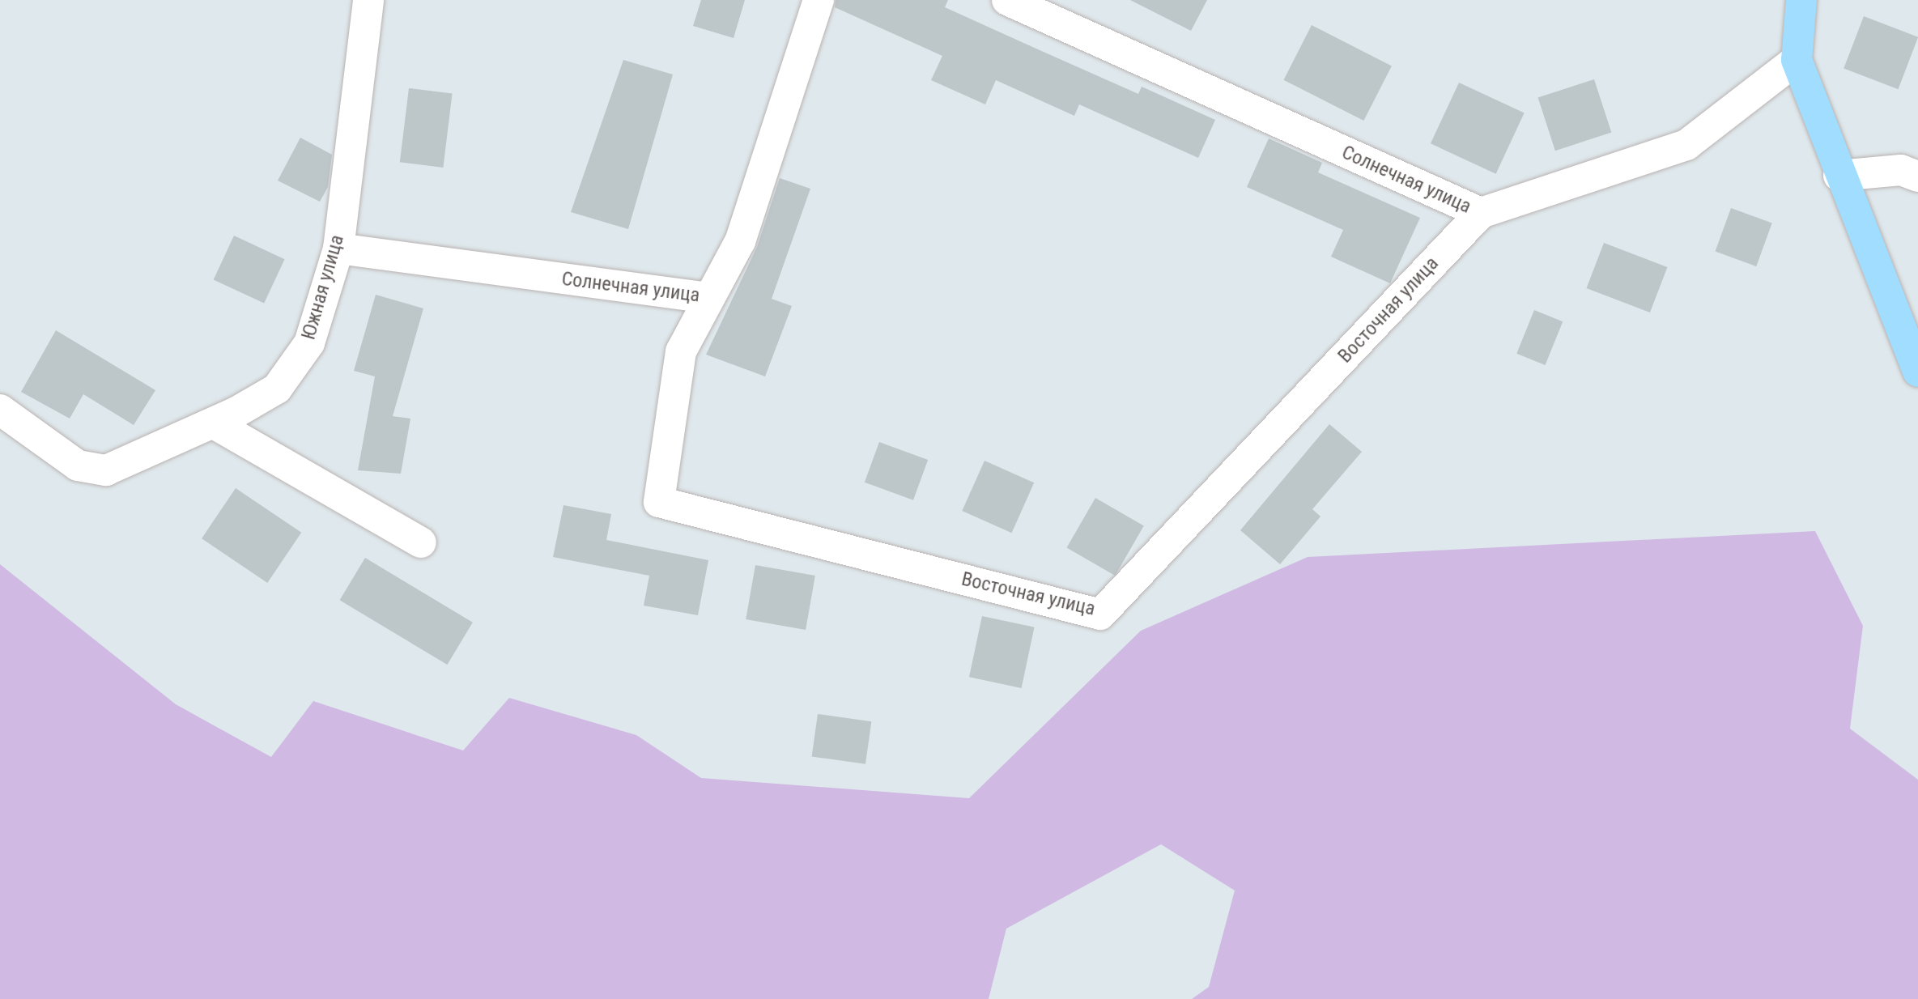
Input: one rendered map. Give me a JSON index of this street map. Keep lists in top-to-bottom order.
{
  "streets": {
    "street": ["Солнечная улица", "Южная улица", "Восточная улица"]
  },
  "crossings": [
    ["Солнечная улица", "Южная улица"],
    ["Солнечная улица", "Восточная улица"]
  ]
}
